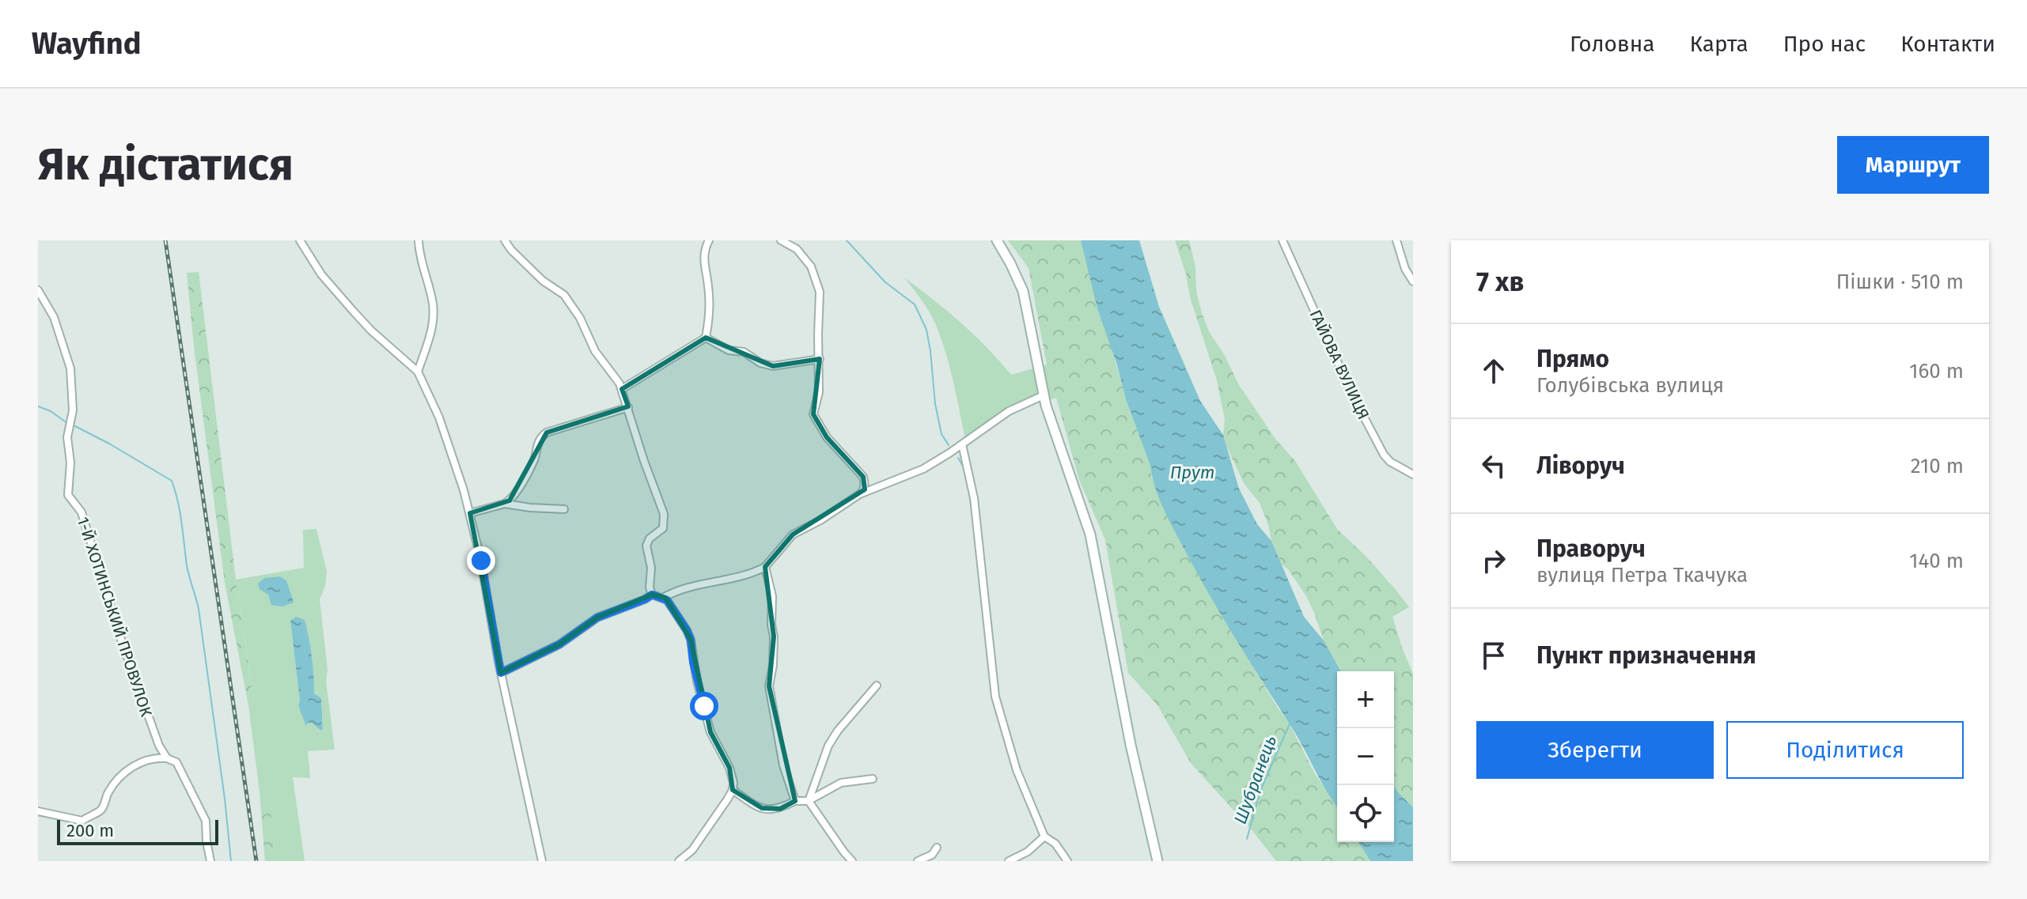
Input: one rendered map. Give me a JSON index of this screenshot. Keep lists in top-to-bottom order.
{
  "streets": {
    "street": ["ГАЙОВА ВУЛИЦЯ", "1-Й ХОТИНСЬКИЙ ПРОВУЛОК"]
  },
  "water": ["Прут", "Шубранець"],
  "scale_bar": "200 m",
  "page": {
    "header": "Wayfind",
    "nav": [
      "Головна",
      "Карта",
      "Про нас",
      "Контакти"
    ],
    "buttons": [
      "Маршрут",
      ["Зберегти", "Поділитися"]
    ],
    "title": "Як дістатися",
    "heading": ["7 хв", "Пішки · 510 m"],
    "list": [
      ["Прямо", "Голубівська вулиця", "160 m"],
      ["Ліворуч", "210 m"],
      ["Праворуч", "вулиця Петра Ткачука", "140 m"],
      "Пункт призначення"
    ],
    "map_buttons": ["+", "−"],
    "scale": "200 m"
  }
}
